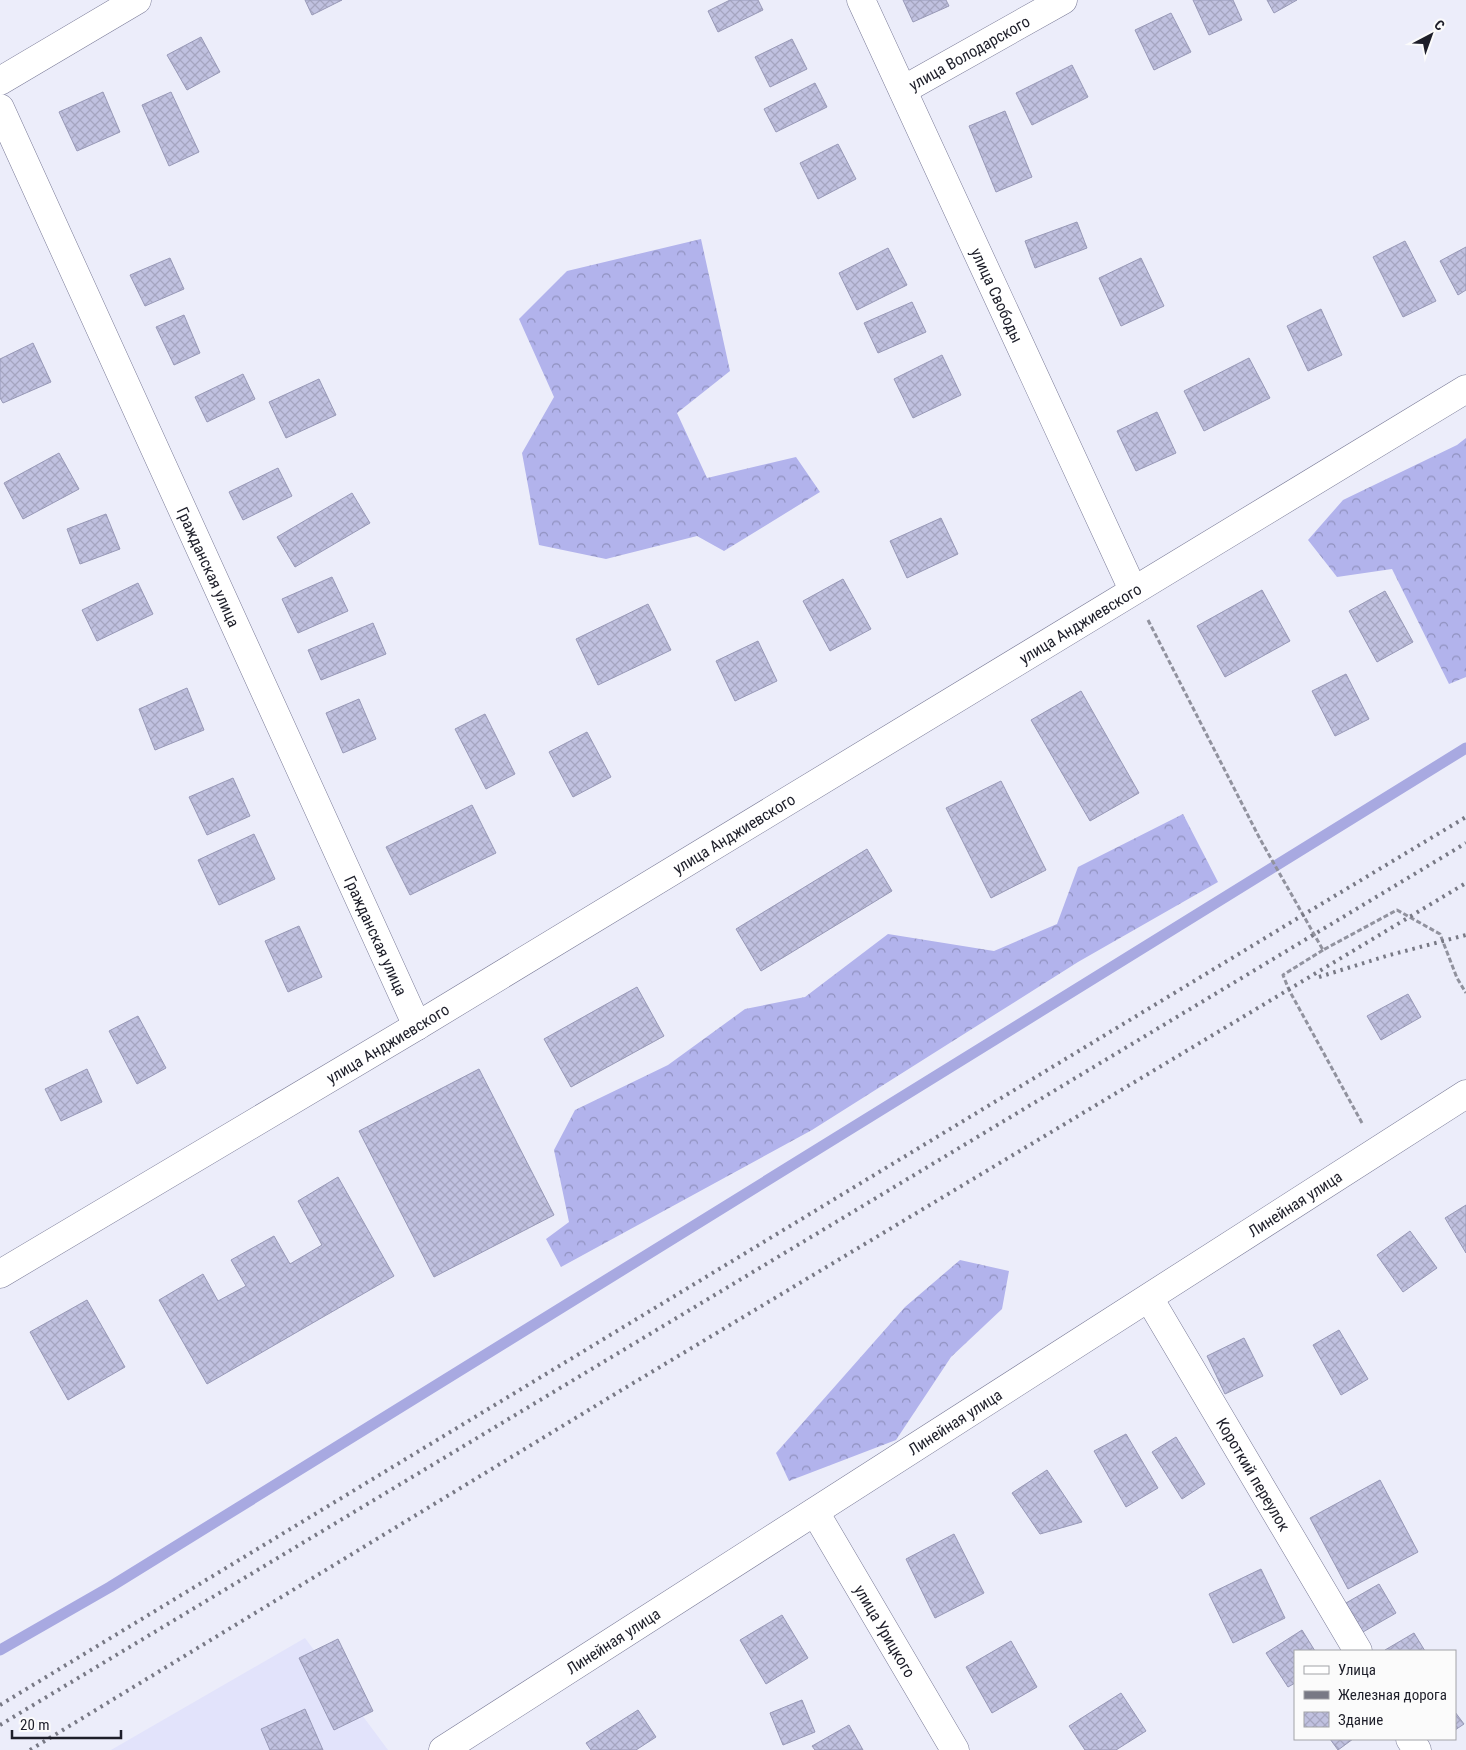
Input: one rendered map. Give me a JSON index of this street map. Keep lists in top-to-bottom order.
{
  "streets": {
    "street": [
      "улица Володарского",
      "улица Свободы",
      "Гражданская улица",
      "улица Анджиевского",
      "Линейная улица",
      "Короткий переулок",
      "улица Урицкого"
    ]
  },
  "crossings": [
    ["улица Володарского", "улица Свободы"],
    ["улица Свободы", "улица Анджиевского"],
    ["Гражданская улица", "улица Анджиевского"],
    ["Линейная улица", "Короткий переулок"],
    ["Линейная улица", "улица Урицкого"]
  ],
  "legend": ["Улица", "Железная дорога", "Здание"],
  "scale_bar": "20 m",
  "north": "top right"
}
